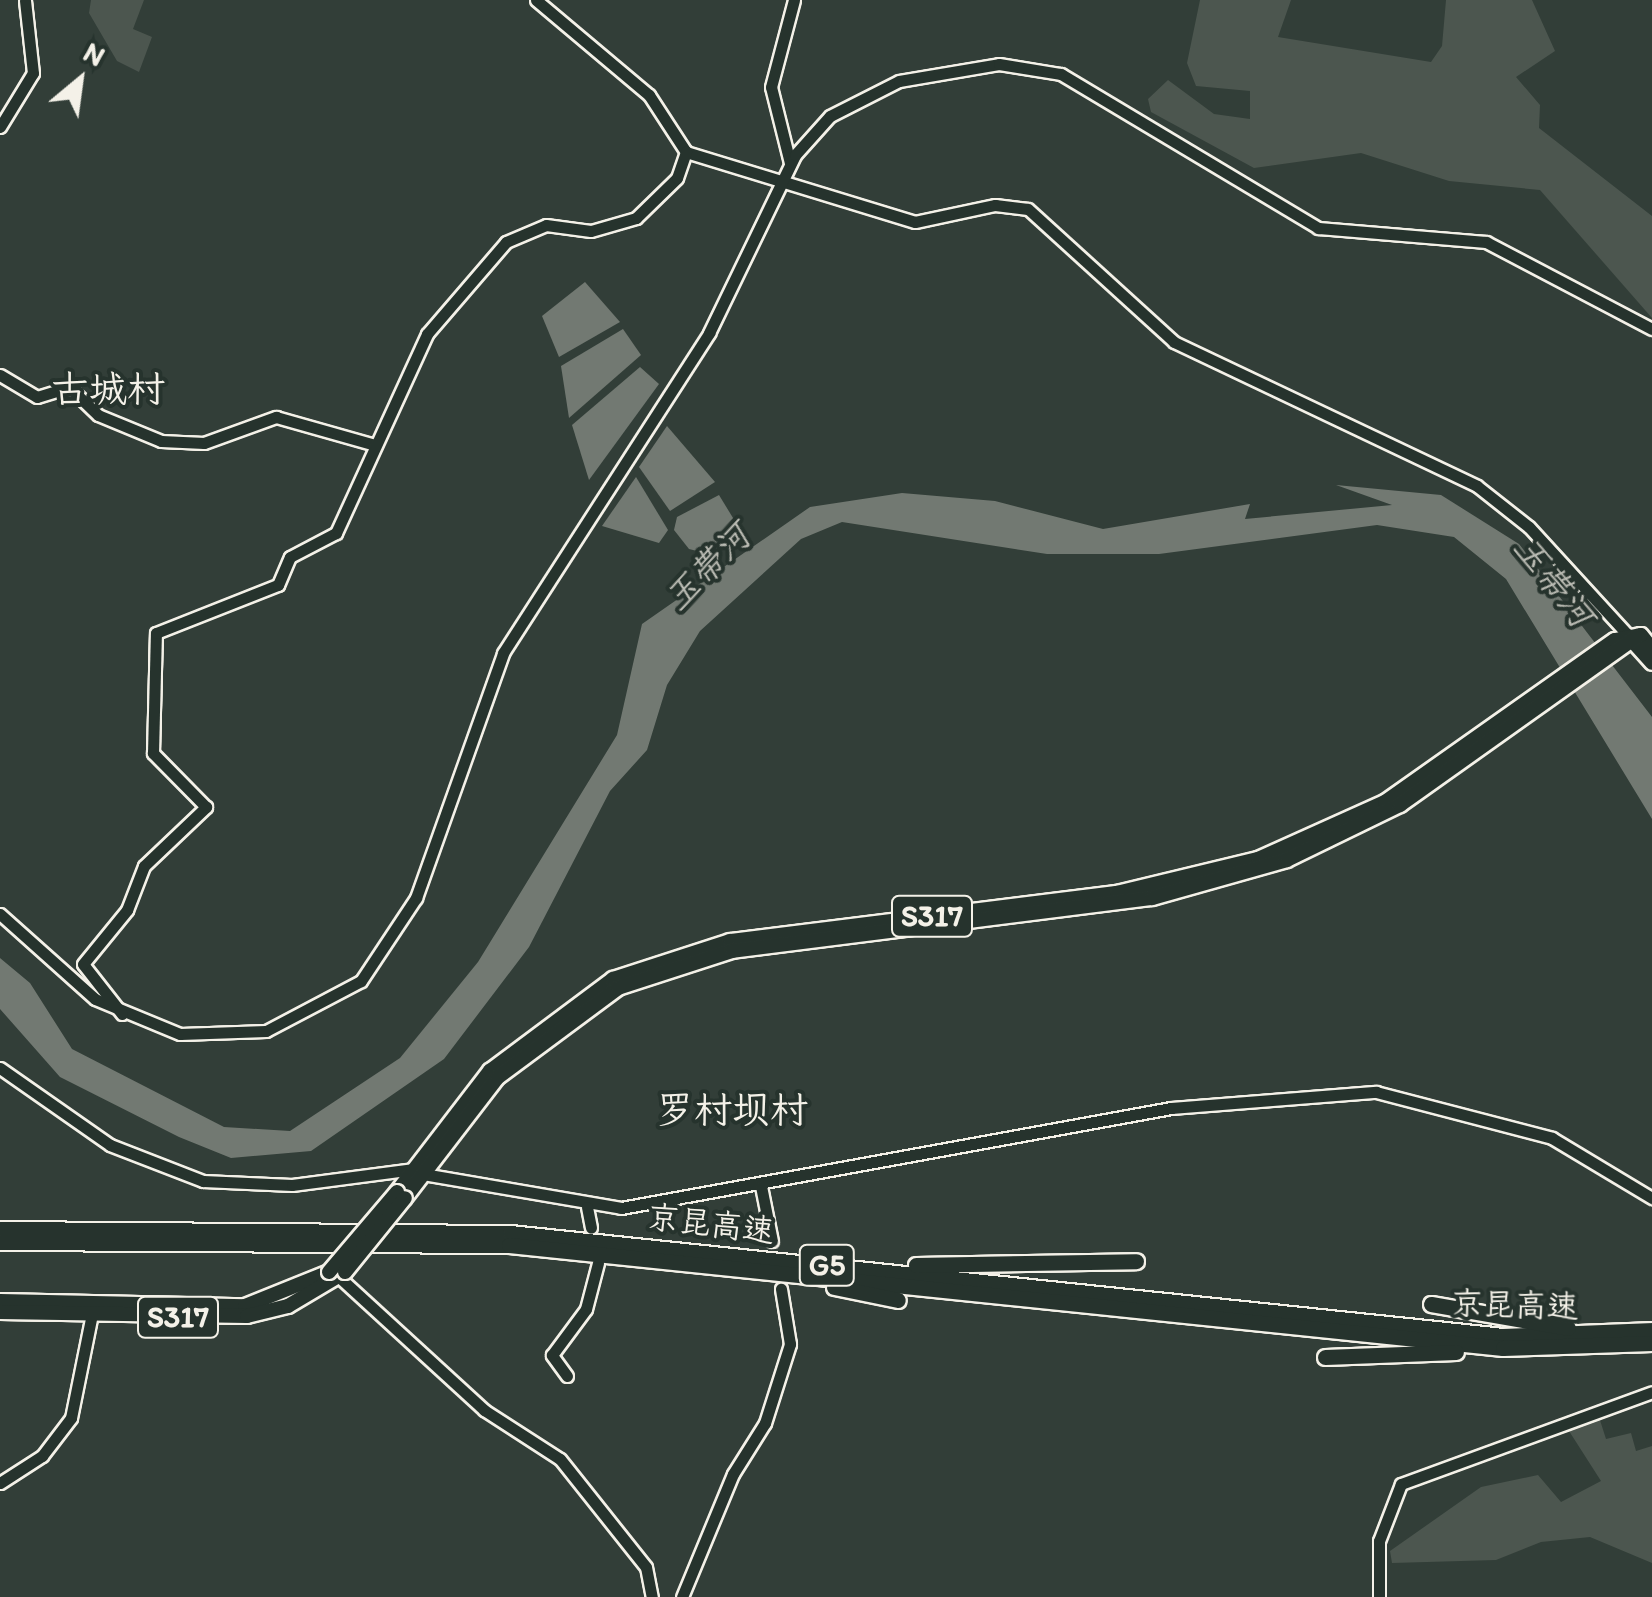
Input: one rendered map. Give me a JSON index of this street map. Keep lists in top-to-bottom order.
{
  "streets": {
    "highway": ["京昆高速", "G5"],
    "main road": ["S317"]
  },
  "districts": ["古城村", "罗村坝村"],
  "water": ["玉带河"],
  "north": "top right"
}
